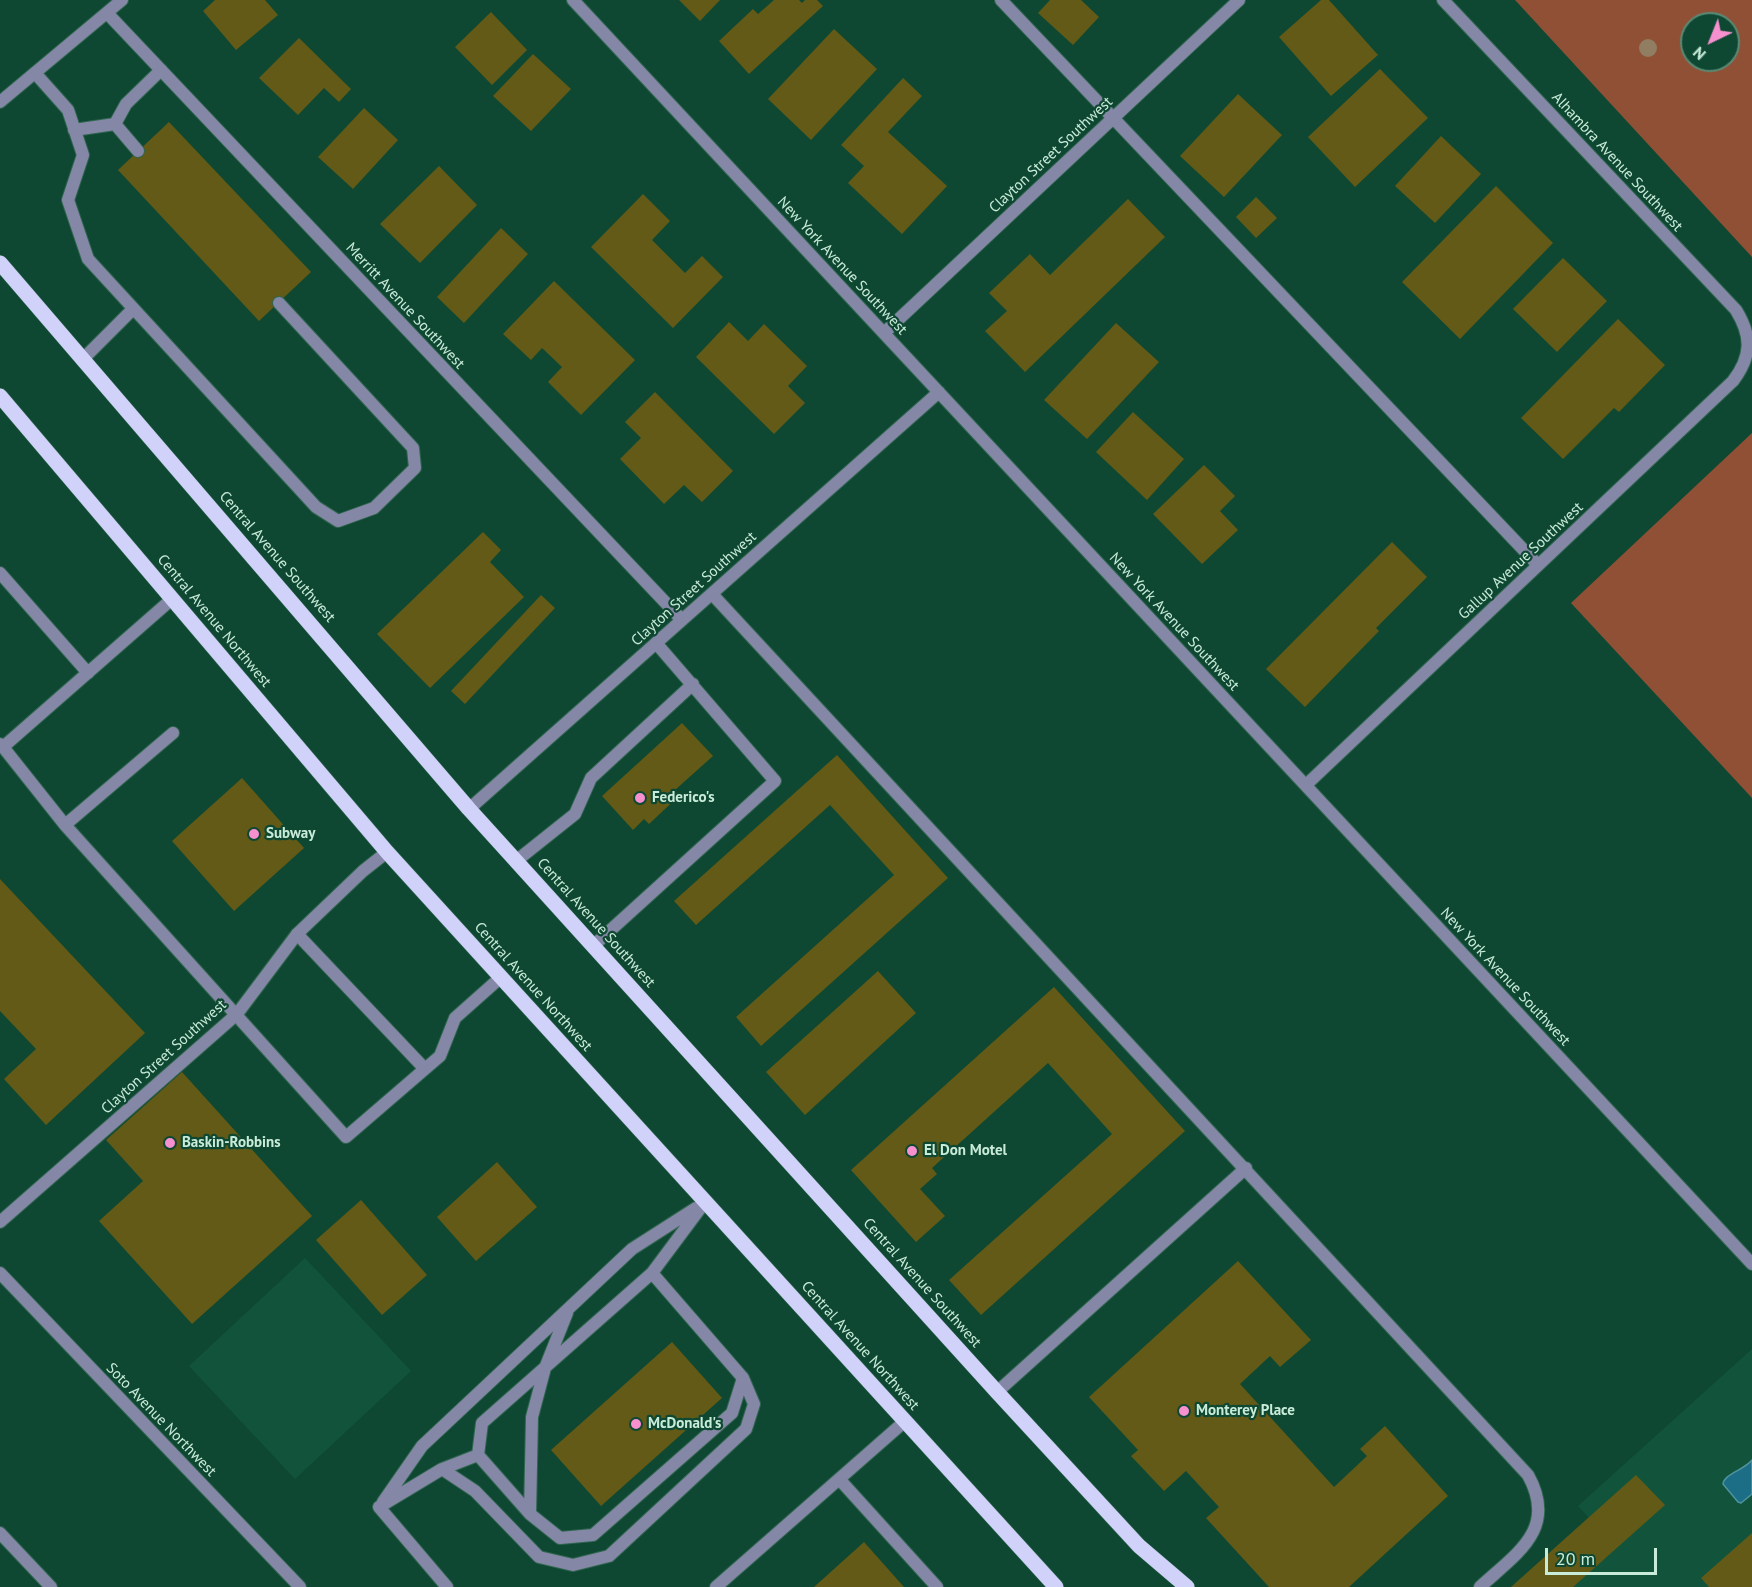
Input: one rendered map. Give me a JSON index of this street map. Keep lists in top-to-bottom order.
{
  "streets": {
    "main road": ["Central Avenue Southwest", "Central Avenue Northwest"],
    "street": [
      "Clayton Street Southwest",
      "Alhambra Avenue Southwest",
      "New York Avenue Southwest",
      "Merritt Avenue Southwest",
      "Gallup Avenue Southwest",
      "Soto Avenue Northwest"
    ]
  },
  "crossings": [
    ["Clayton Street Southwest", "New York Avenue Southwest"],
    ["Clayton Street Southwest", "Merritt Avenue Southwest"],
    ["Clayton Street Southwest", "Central Avenue Southwest"],
    ["Clayton Street Southwest", "Central Avenue Northwest"],
    ["Alhambra Avenue Southwest", "Gallup Avenue Southwest"],
    ["New York Avenue Southwest", "Gallup Avenue Southwest"]
  ],
  "places": [
    "Federico's",
    "Subway",
    "Baskin-Robbins",
    "El Don Motel",
    "Monterey Place",
    "McDonald's"
  ],
  "scale_bar": "20 m",
  "north": "bottom left"
}
